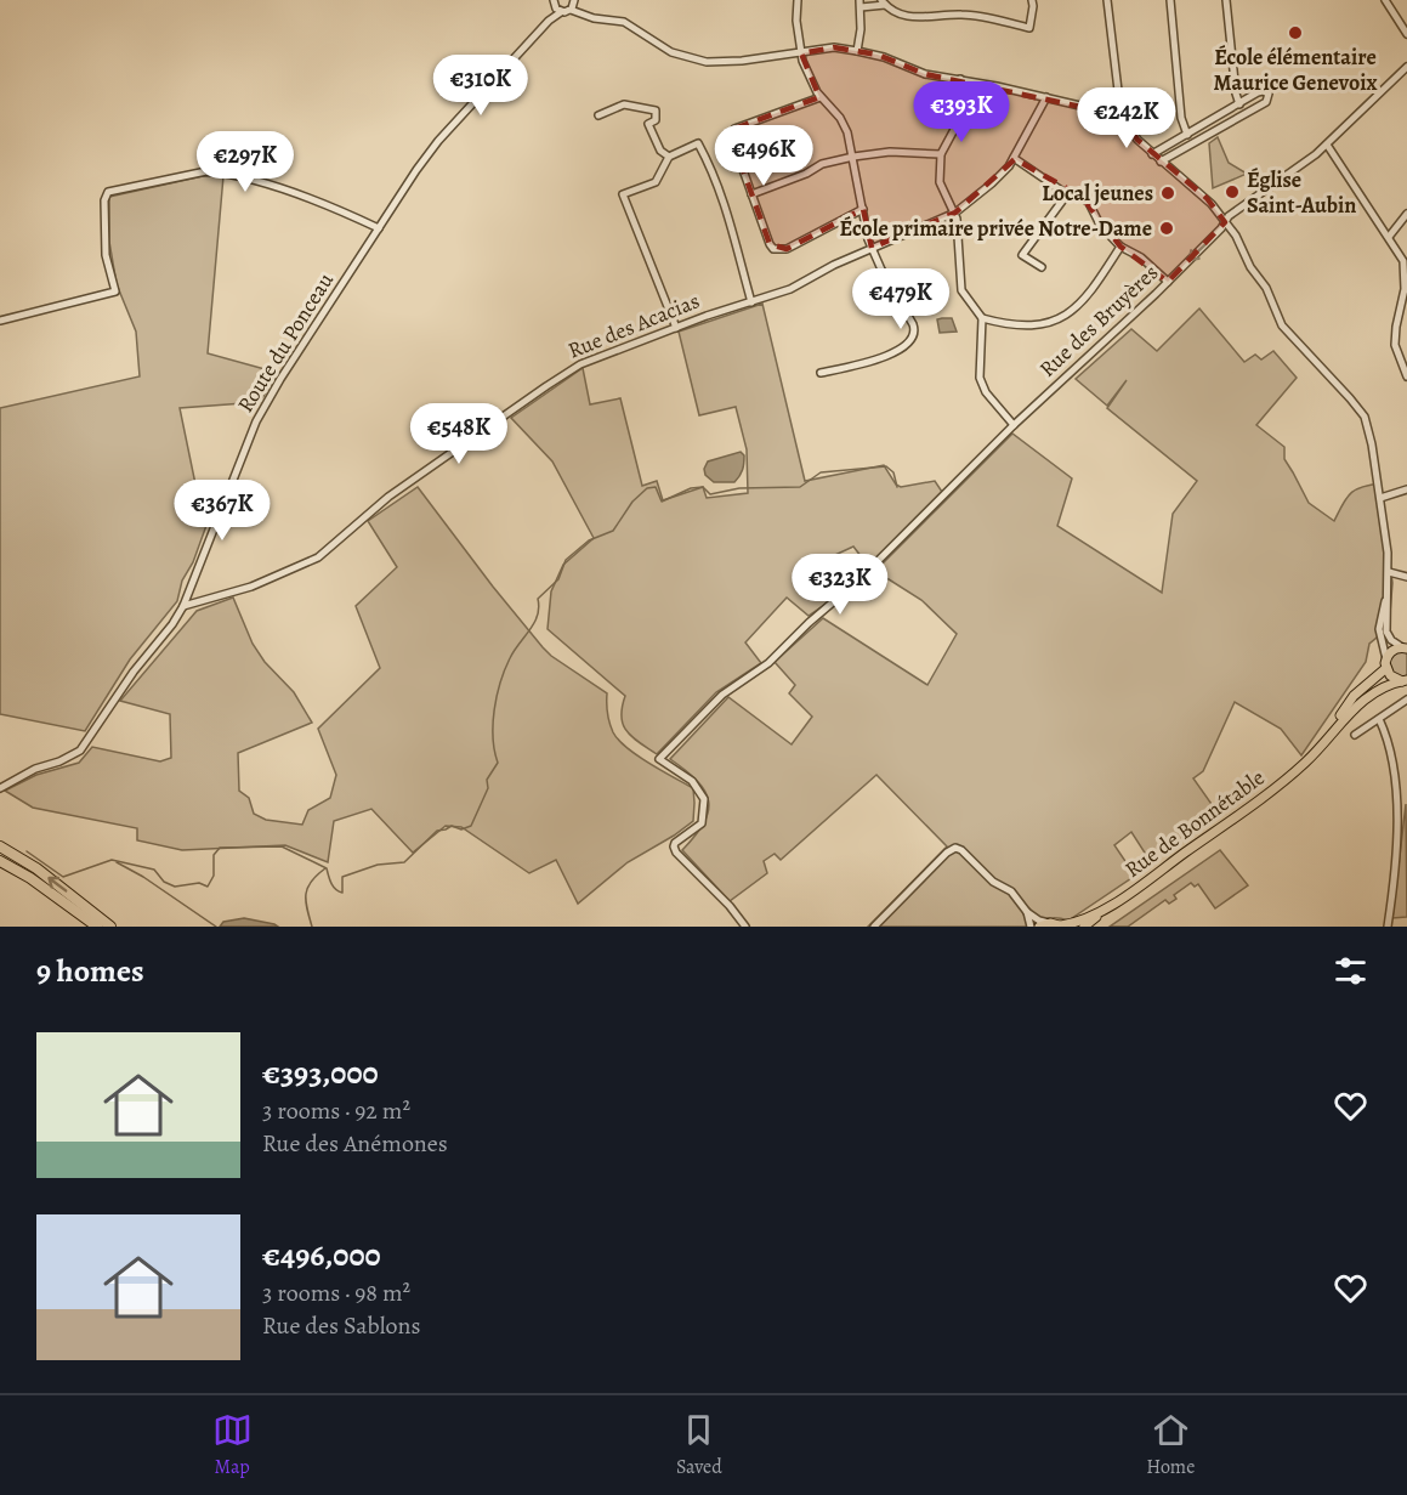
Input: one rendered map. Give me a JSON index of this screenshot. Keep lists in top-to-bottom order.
{
  "streets": {
    "main road": ["Rue de Bonnétable"],
    "street": ["Rue des Bruyères", "Rue des Acacias", "Route du Ponceau"]
  },
  "crossings": [
    ["Rue des Acacias", "Route du Ponceau"]
  ],
  "places": [
    "École élémentaire Maurice Genevoix",
    "Église Saint-Aubin",
    "Local jeunes",
    "École primaire privée Notre-Dame"
  ],
  "page": {
    "price": [
      "€310K",
      "€393K",
      "€242K",
      "€496K",
      "€297K",
      "€479K",
      "€548K",
      "€367K",
      "€323K"
    ],
    "heading": "9 homes",
    "list": [
      {
        "name": "€393,000",
        "note": "3 rooms · 92 m² · Rue des Anémones"
      },
      {
        "name": "€496,000",
        "note": "3 rooms · 98 m² · Rue des Sablons"
      }
    ],
    "tabs": ["Map", "Saved", "Home"]
  }
}
